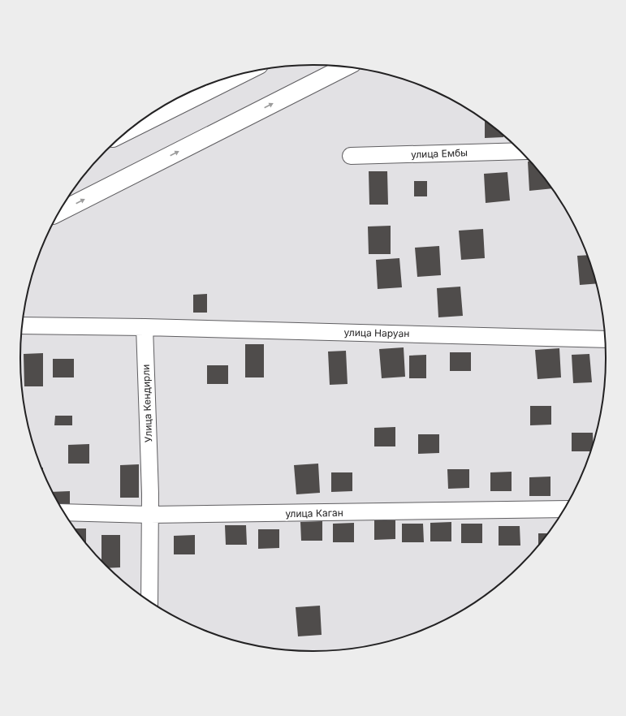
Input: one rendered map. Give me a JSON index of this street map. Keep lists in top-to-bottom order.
{
  "streets": {
    "street": [
      "улица Ембы",
      "улица Наруан",
      "Улица Кендирли",
      "улица Каган"
    ]
  },
  "crossings": [
    ["улица Наруан", "Улица Кендирли"],
    ["Улица Кендирли", "улица Каган"]
  ]
}
